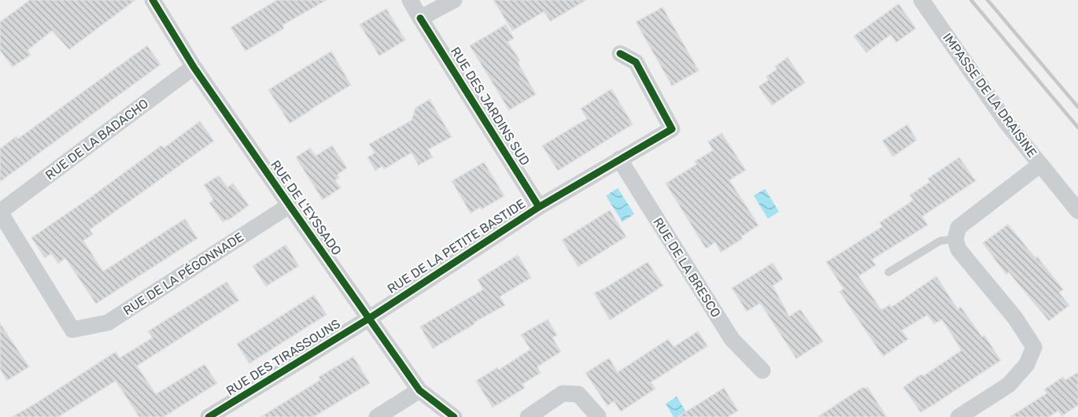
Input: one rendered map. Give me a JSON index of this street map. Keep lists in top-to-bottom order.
{
  "streets": {
    "street": [
      "IMPASSE DE LA DRAISINE",
      "RUE DES JARDINS SUD",
      "RUE DE LA BADACHO",
      "RUE DE L'EYSSADO",
      "RUE DE LA PETITE BASTIDE",
      "RUE DE LA BRESCO",
      "RUE DE LA PÉGONNADE",
      "RUE DES TIRASSOUNS"
    ]
  },
  "crossings": [
    ["RUE DES JARDINS SUD", "RUE DE LA PETITE BASTIDE"],
    ["RUE DE LA BADACHO", "RUE DE L'EYSSADO"],
    ["RUE DE LA BADACHO", "RUE DE LA PÉGONNADE"],
    ["RUE DE L'EYSSADO", "RUE DE LA PETITE BASTIDE"],
    ["RUE DE L'EYSSADO", "RUE DE LA PÉGONNADE"],
    ["RUE DE L'EYSSADO", "RUE DES TIRASSOUNS"],
    ["RUE DE LA PETITE BASTIDE", "RUE DE LA BRESCO"],
    ["RUE DE LA PETITE BASTIDE", "RUE DES TIRASSOUNS"]
  ]
}
